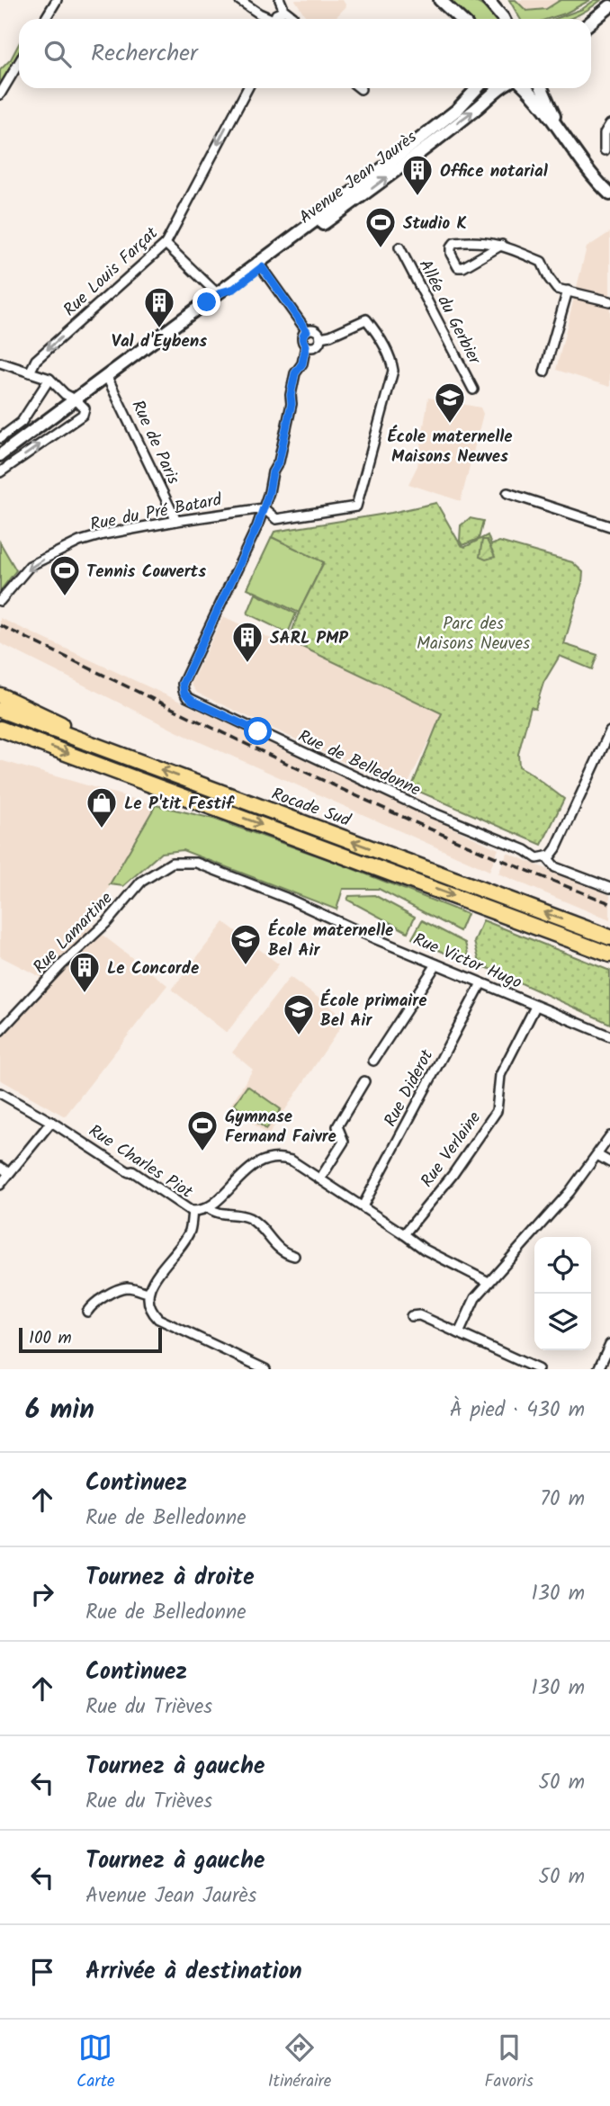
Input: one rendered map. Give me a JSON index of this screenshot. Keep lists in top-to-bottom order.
{
  "streets": {
    "highway": ["Rocade Sud"],
    "main road": ["Avenue Jean Jaurès"],
    "street": [
      "Rue Louis Farçat",
      "Allée du Gerbier",
      "Rue de Paris",
      "Rue du Pré Batard",
      "Rue de Belledonne",
      "Rue Lamartine",
      "Rue Victor Hugo",
      "Rue Diderot",
      "Rue Verlaine",
      "Rue Charles Piot"
    ]
  },
  "crossings": [
    ["Avenue Jean Jaurès", "Rue de Paris"],
    ["Rue de Paris", "Rue du Pré Batard"],
    ["Rue du Pré Batard", "Rue de Belledonne"],
    ["Rue Lamartine", "Rue Victor Hugo"],
    ["Rue Victor Hugo", "Rue Diderot"],
    ["Rue Victor Hugo", "Rue Verlaine"],
    ["Rue Diderot", "Rue Charles Piot"],
    ["Rue Verlaine", "Rue Charles Piot"]
  ],
  "one_way": ["Rue Louis Farçat", "Rue du Pré Batard"],
  "parks": ["Parc des Maisons Neuves"],
  "places": {
    "building": [
      "Office notarial",
      "Val d'Eybens",
      "SARL PMP",
      "Le Concorde"
    ],
    "sports": ["Studio K", "Tennis Couverts", "Gymnase Fernand Faivre"],
    "school or university": ["École maternelle Maisons Neuves", "École maternelle Bel Air", "École primaire Bel Air"],
    "shop": ["Le P'tit Festif"]
  },
  "scale_bar": "100 m",
  "page": {
    "search": "Rechercher",
    "scale": "100 m",
    "heading": ["6 min", "À pied · 430 m"],
    "list": [
      ["Continuez", "Rue de Belledonne", "70 m"],
      ["Tournez à droite", "Rue de Belledonne", "130 m"],
      ["Continuez", "Rue du Trièves", "130 m"],
      ["Tournez à gauche", "Rue du Trièves", "50 m"],
      ["Tournez à gauche", "Avenue Jean Jaurès", "50 m"],
      "Arrivée à destination"
    ],
    "nav": ["Carte", "Itinéraire", "Favoris"]
  }
}
